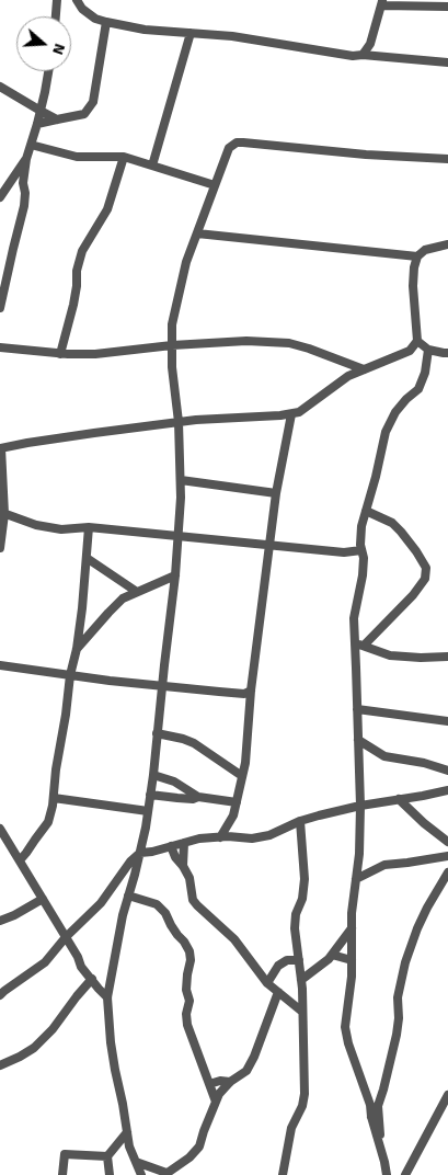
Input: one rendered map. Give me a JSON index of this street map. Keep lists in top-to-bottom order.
{
  "north": "right"
}
